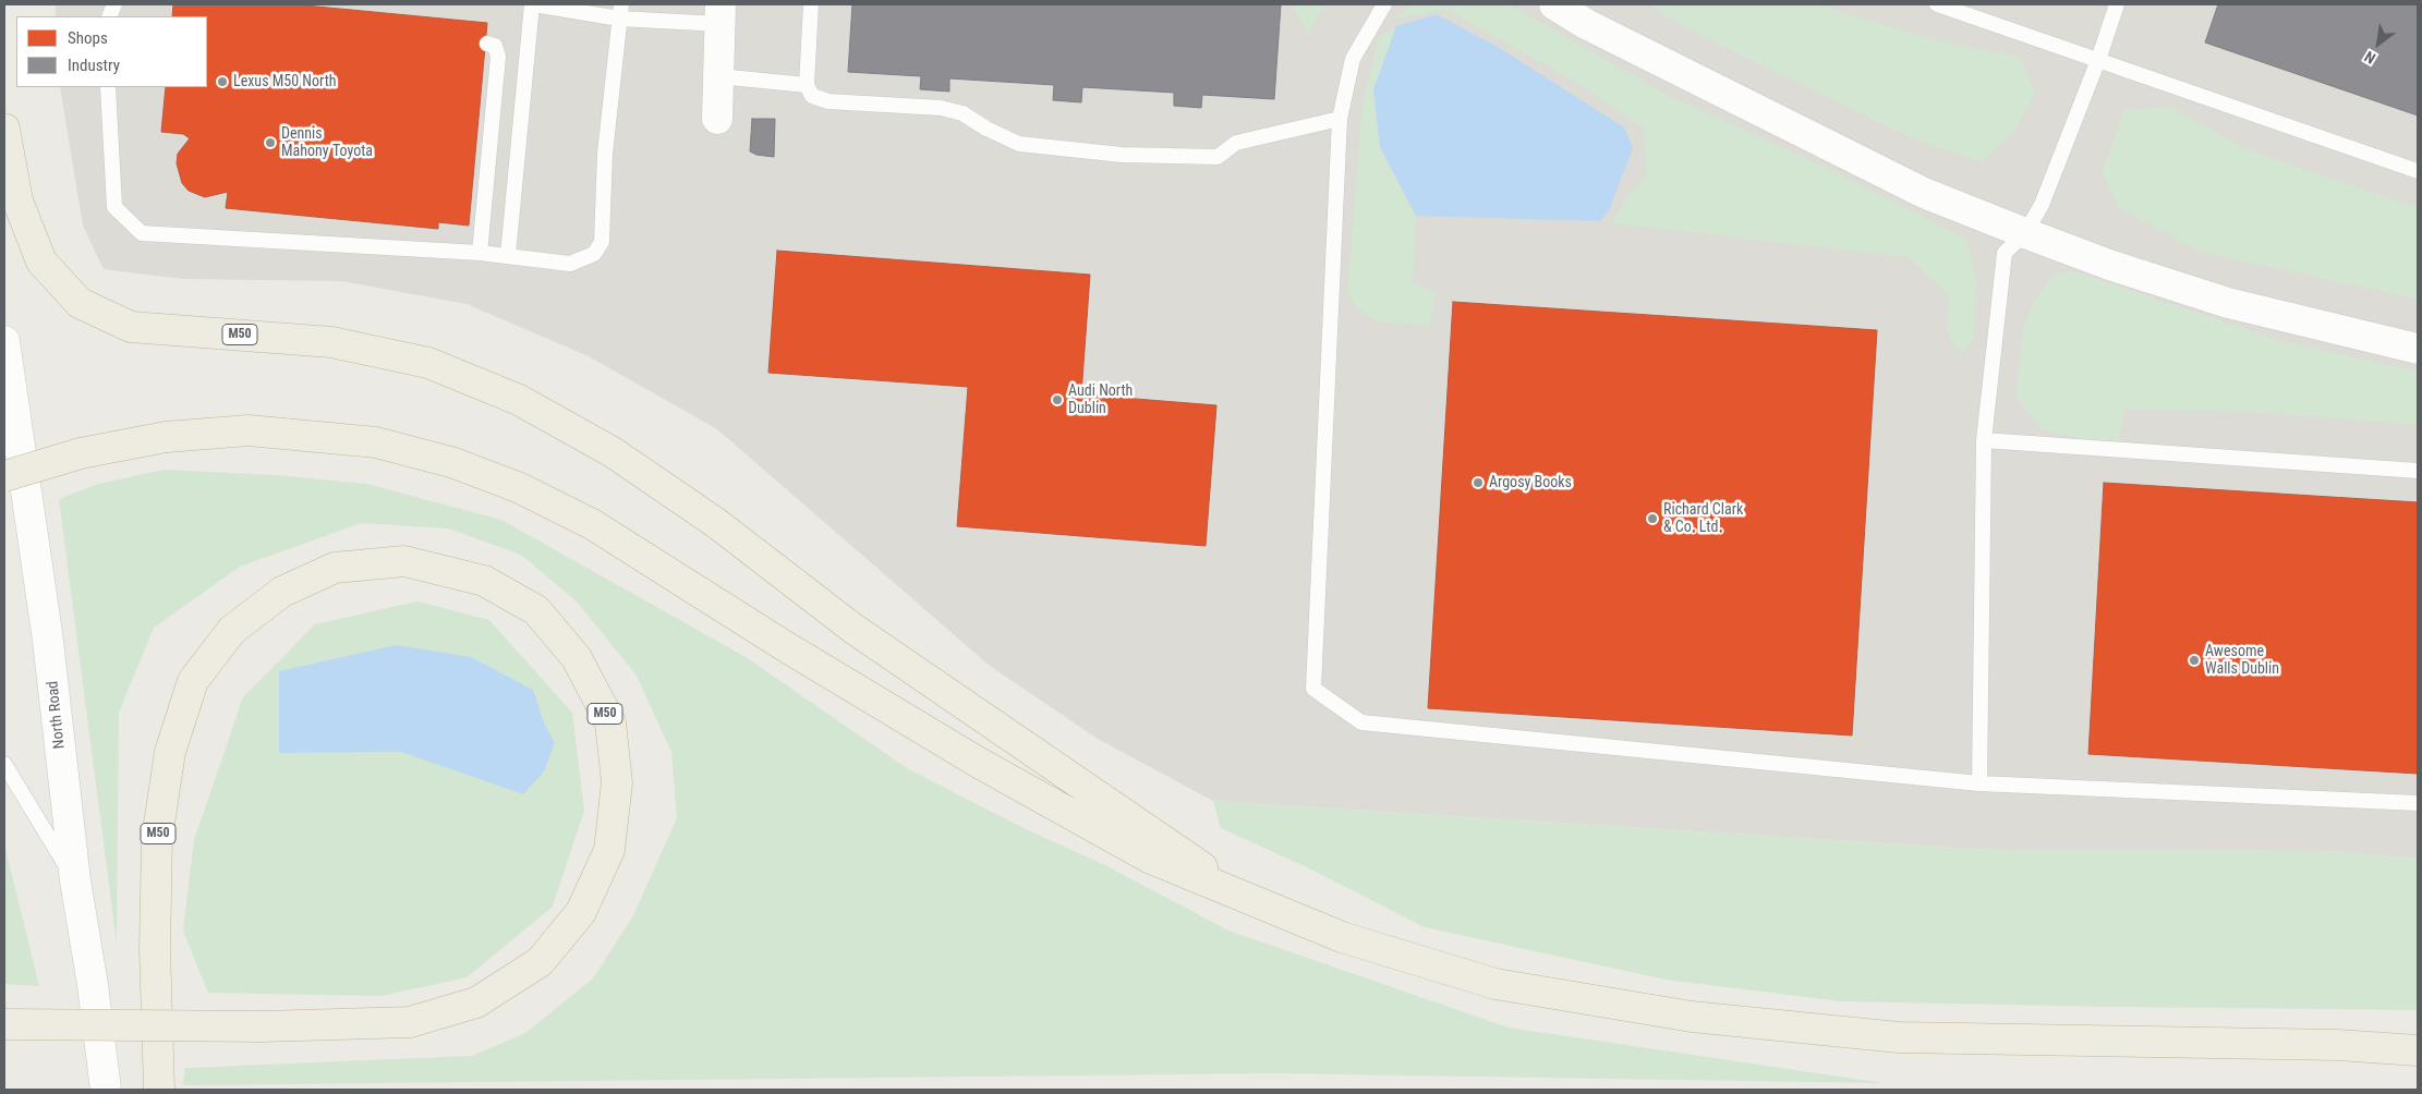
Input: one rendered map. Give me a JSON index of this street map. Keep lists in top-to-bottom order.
{
  "streets": {
    "highway": ["M50"],
    "street": ["North Road"]
  },
  "places": [
    "Lexus M50 North",
    "Dennis Mahony Toyota",
    "Audi North Dublin",
    "Argosy Books",
    "Richard Clark & Co. Ltd.",
    "Awesome Walls Dublin"
  ],
  "legend": ["Shops", "Industry"],
  "north": "bottom left"
}
